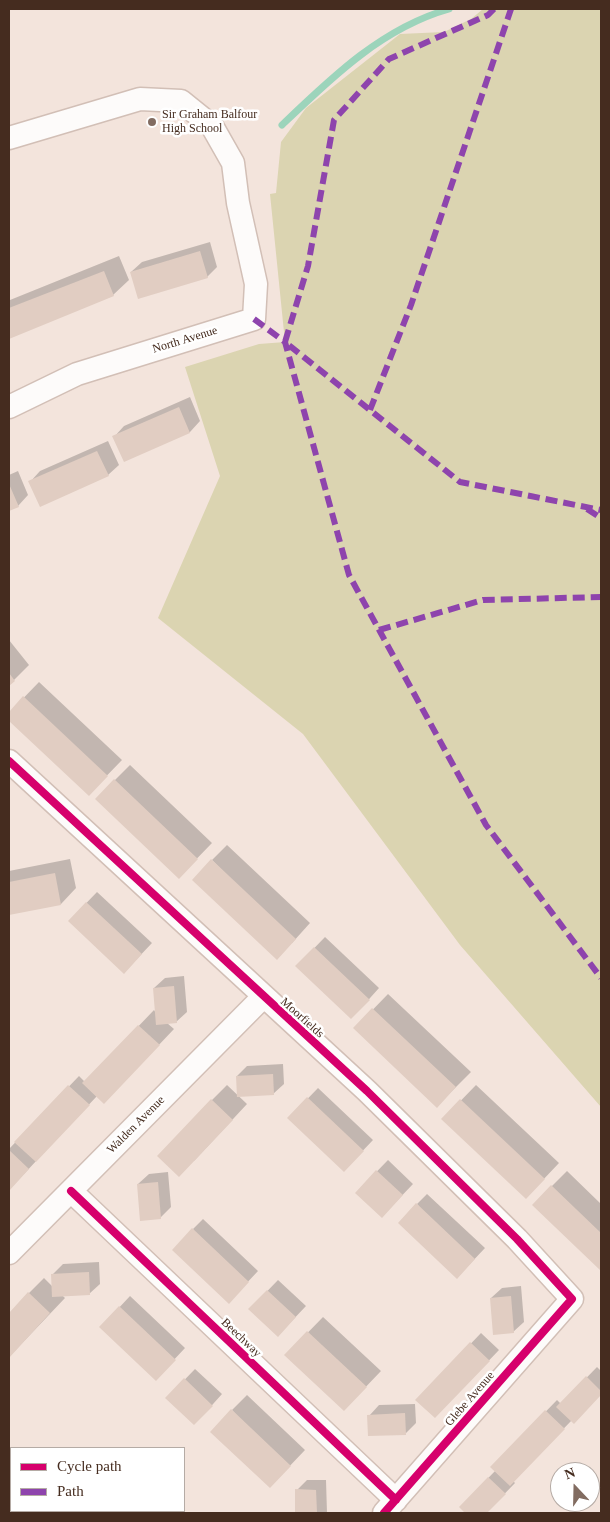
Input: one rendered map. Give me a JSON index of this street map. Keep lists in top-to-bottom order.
{
  "streets": {
    "street": [
      "North Avenue",
      "Moorfields",
      "Walden Avenue",
      "Beechway",
      "Glebe Avenue"
    ]
  },
  "crossings": [
    ["Moorfields", "Walden Avenue"],
    ["Moorfields", "Glebe Avenue"],
    ["Walden Avenue", "Beechway"],
    ["Beechway", "Glebe Avenue"]
  ],
  "places": ["Sir Graham Balfour High School"],
  "legend": ["Cycle path", "Path"],
  "north": "top"
}
